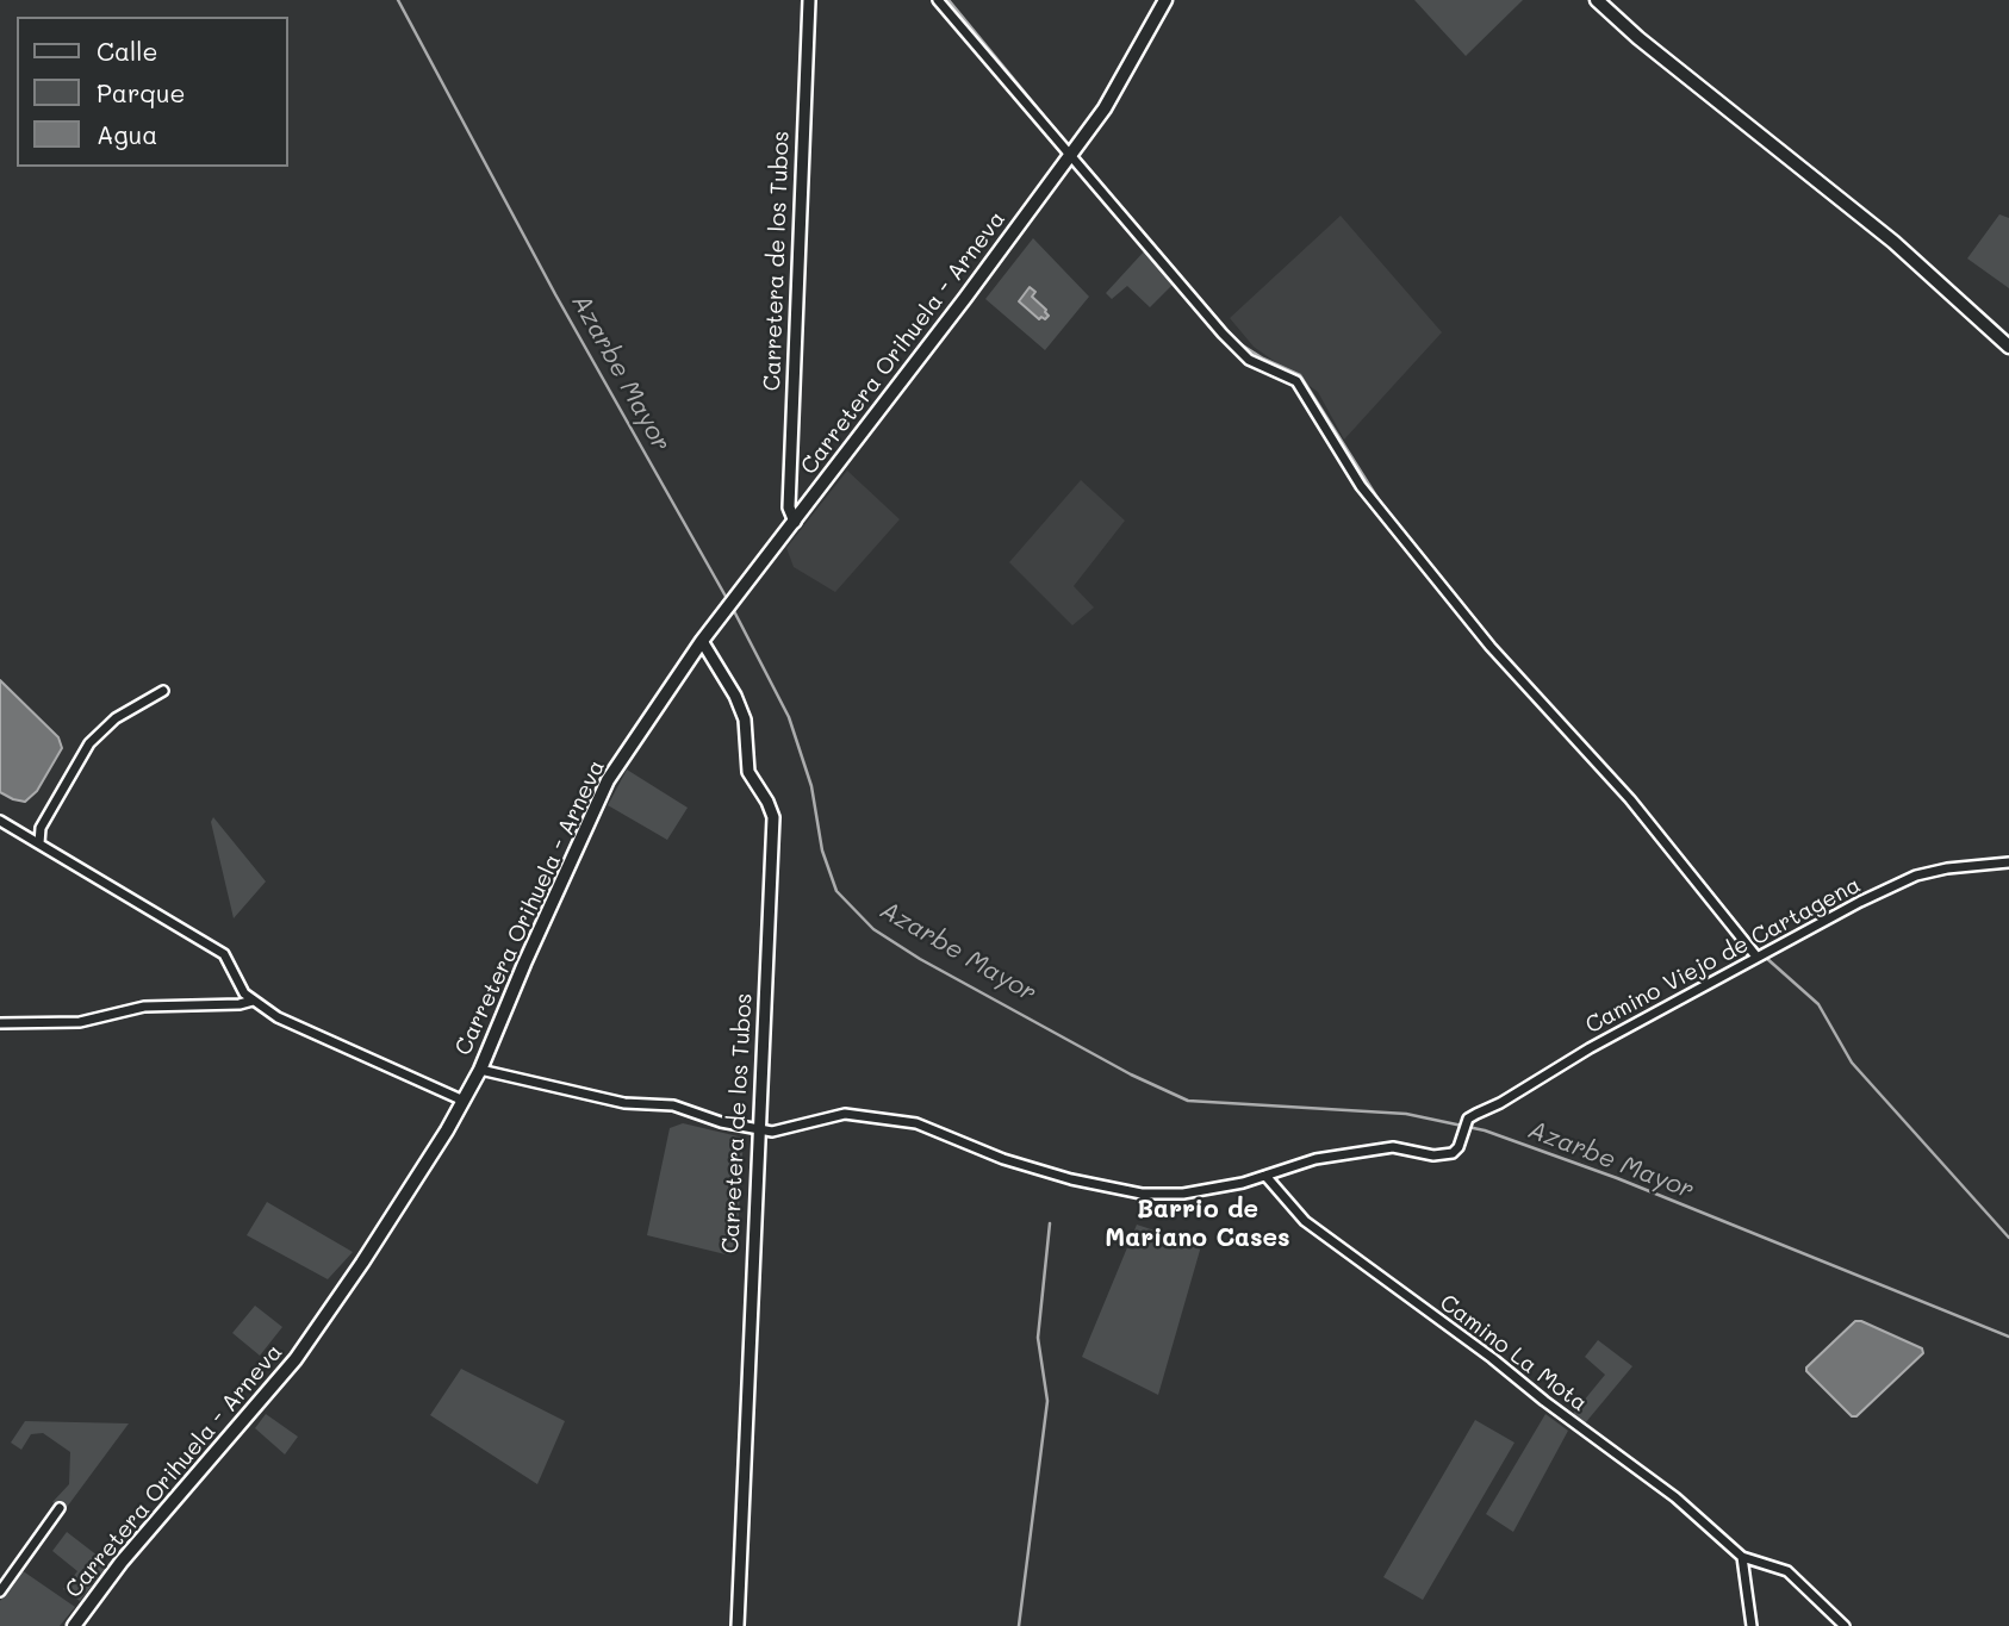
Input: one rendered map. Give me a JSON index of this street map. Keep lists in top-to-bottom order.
{
  "streets": {
    "main road": ["Carretera Orihuela - Arneva"],
    "street": ["Carretera de los Tubos", "Camino Viejo de Cartagena", "Camino La Mota"]
  },
  "crossings": [
    ["Carretera de los Tubos", "Carretera Orihuela - Arneva"],
    ["Camino Viejo de Cartagena", "Camino La Mota"]
  ],
  "districts": ["Barrio de Mariano Cases"],
  "water": ["Azarbe Mayor"],
  "legend": ["Calle", "Parque", "Agua"]
}
